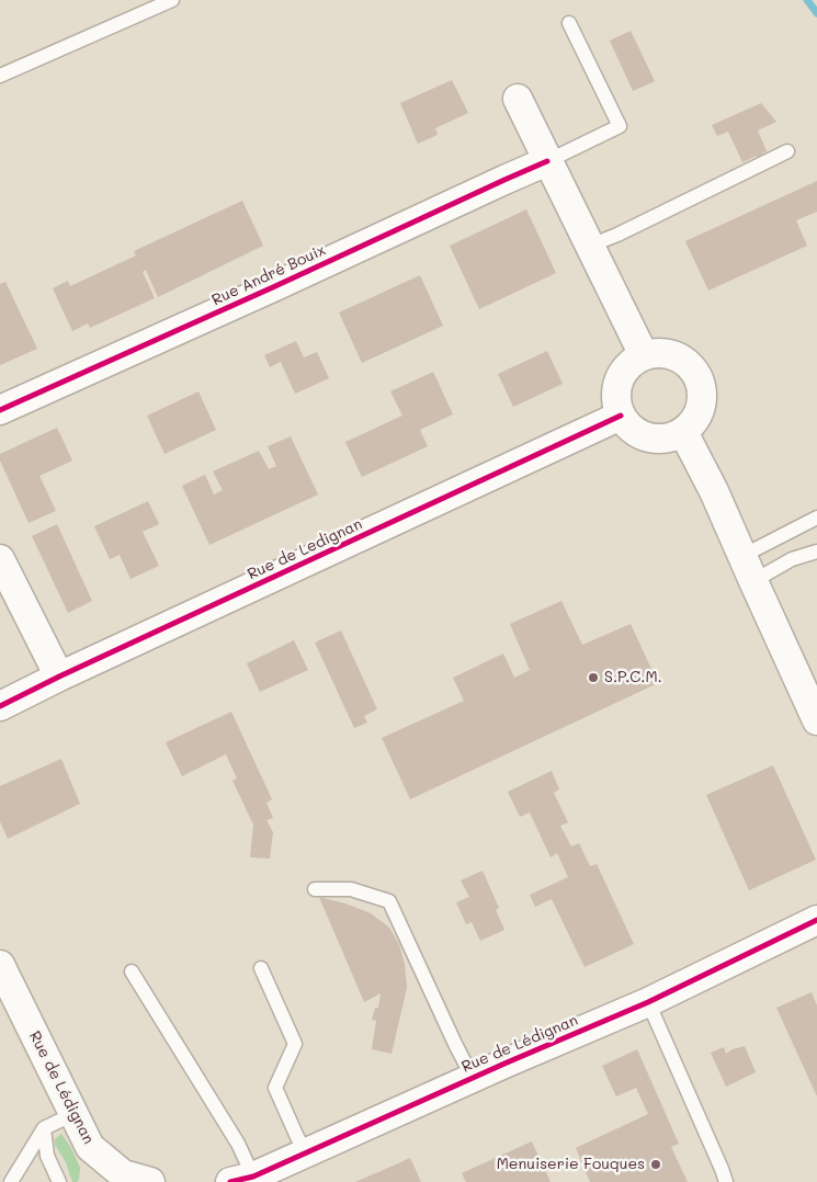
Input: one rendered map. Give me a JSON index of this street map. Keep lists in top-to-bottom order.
{
  "streets": {
    "street": ["Rue André Bouix", "Rue de Ledignan", "Rue de Lédignan"]
  },
  "places": ["S.P.C.M.", "Menuiserie Fouques"]
}
